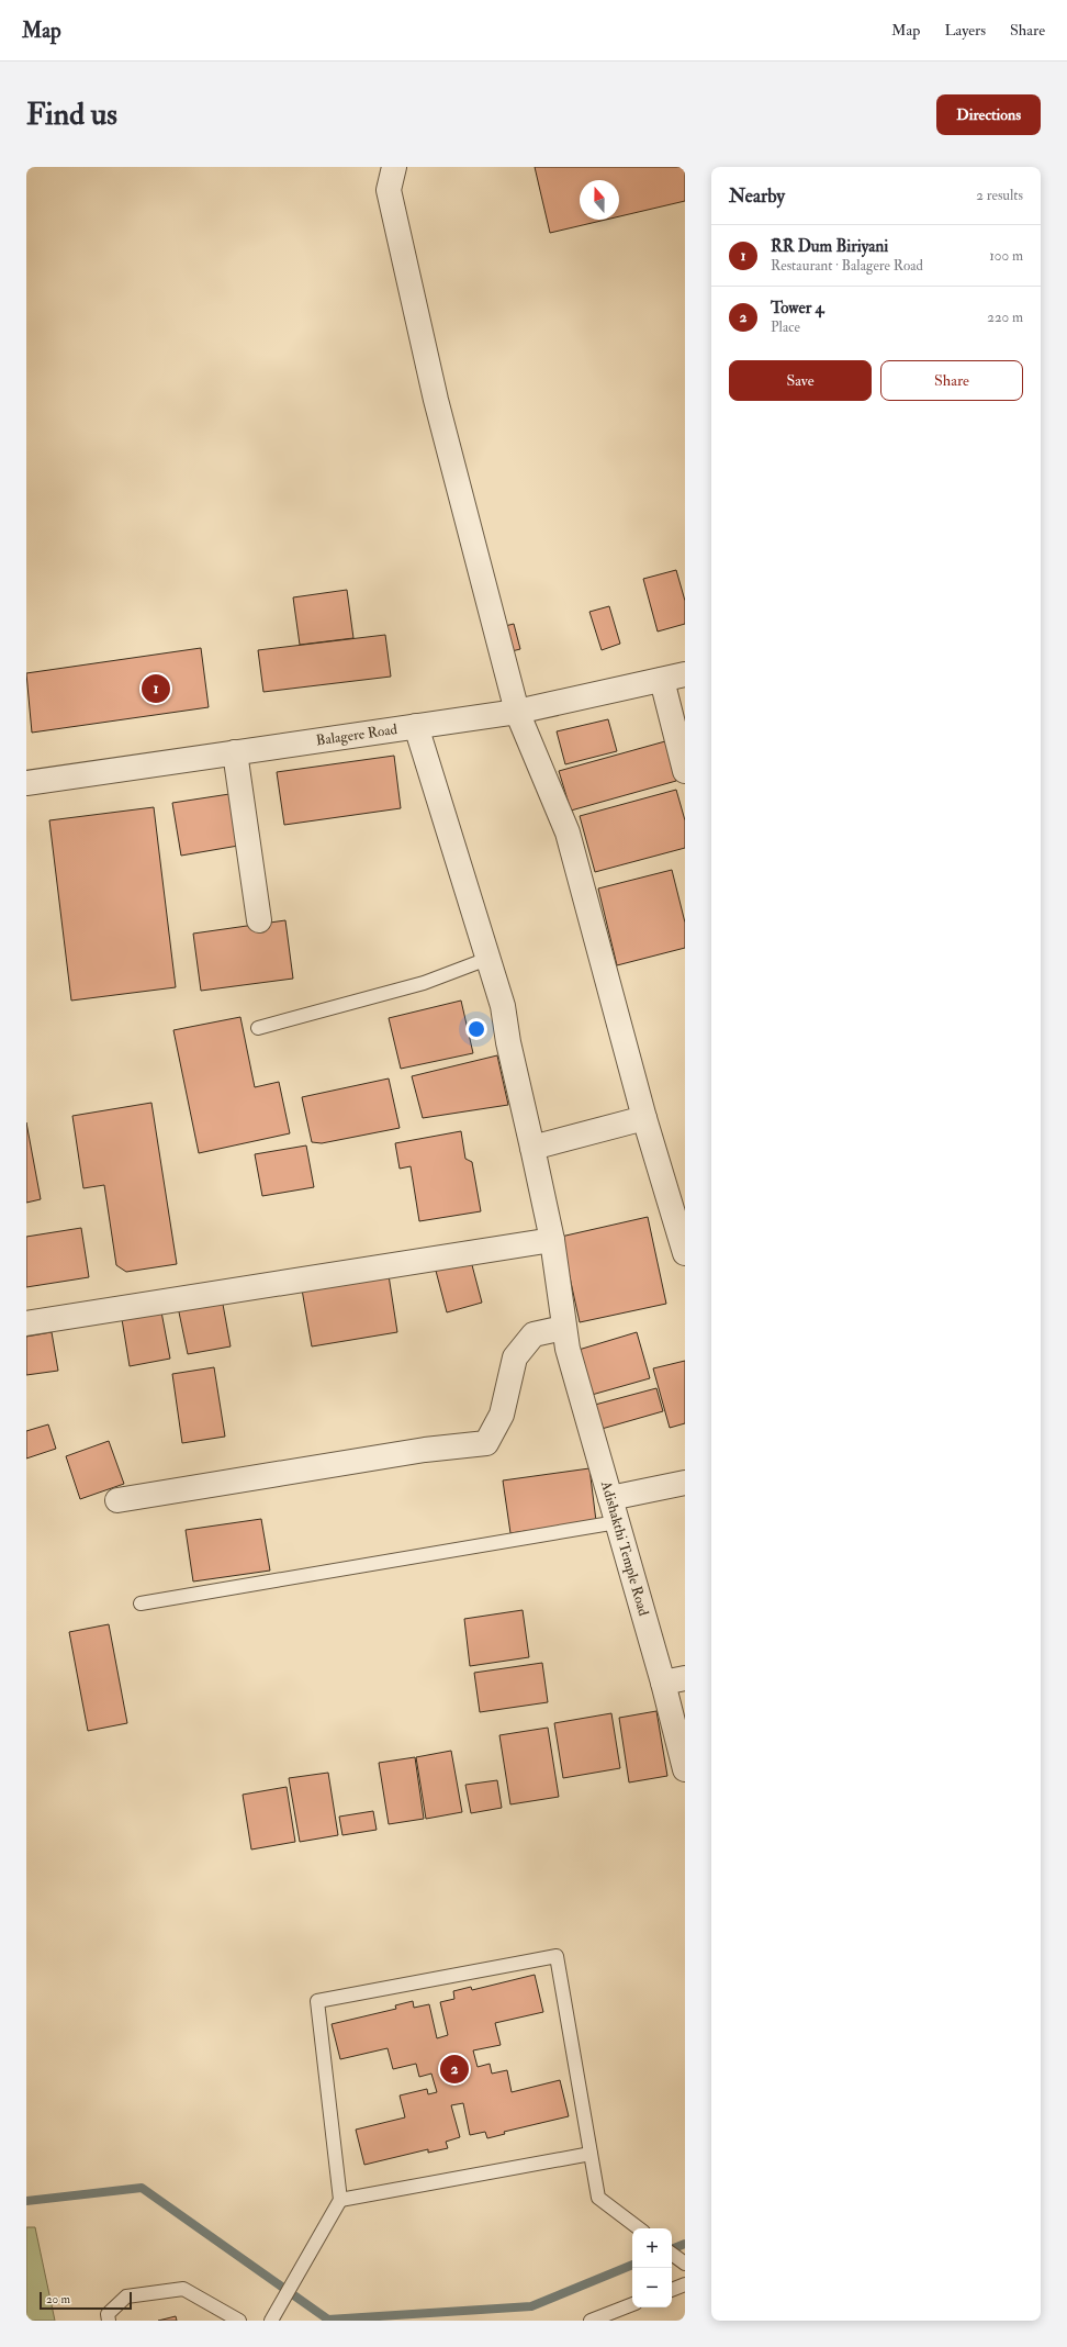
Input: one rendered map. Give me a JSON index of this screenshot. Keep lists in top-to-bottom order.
{
  "streets": {
    "street": ["Balagere Road", "Adishakthi Temple Road"]
  },
  "crossings": [
    ["Balagere Road", "Adishakthi Temple Road"]
  ],
  "scale_bar": "20 m",
  "north": "top",
  "page": {
    "header": "Map",
    "nav": ["Map", "Layers", "Share"],
    "buttons": [
      "Directions",
      ["Save", "Share"]
    ],
    "title": "Find us",
    "heading": ["Nearby", "2 results"],
    "list": [
      {
        "mark": "1",
        "name": "RR Dum Biriyani",
        "note": "Restaurant · Balagere Road",
        "value": "100 m"
      },
      {
        "mark": "2",
        "name": "Tower 4",
        "note": "Place",
        "value": "220 m"
      }
    ],
    "pins": ["1", "2"],
    "map_buttons": ["+", "−"],
    "scale": "20 m"
  }
}
